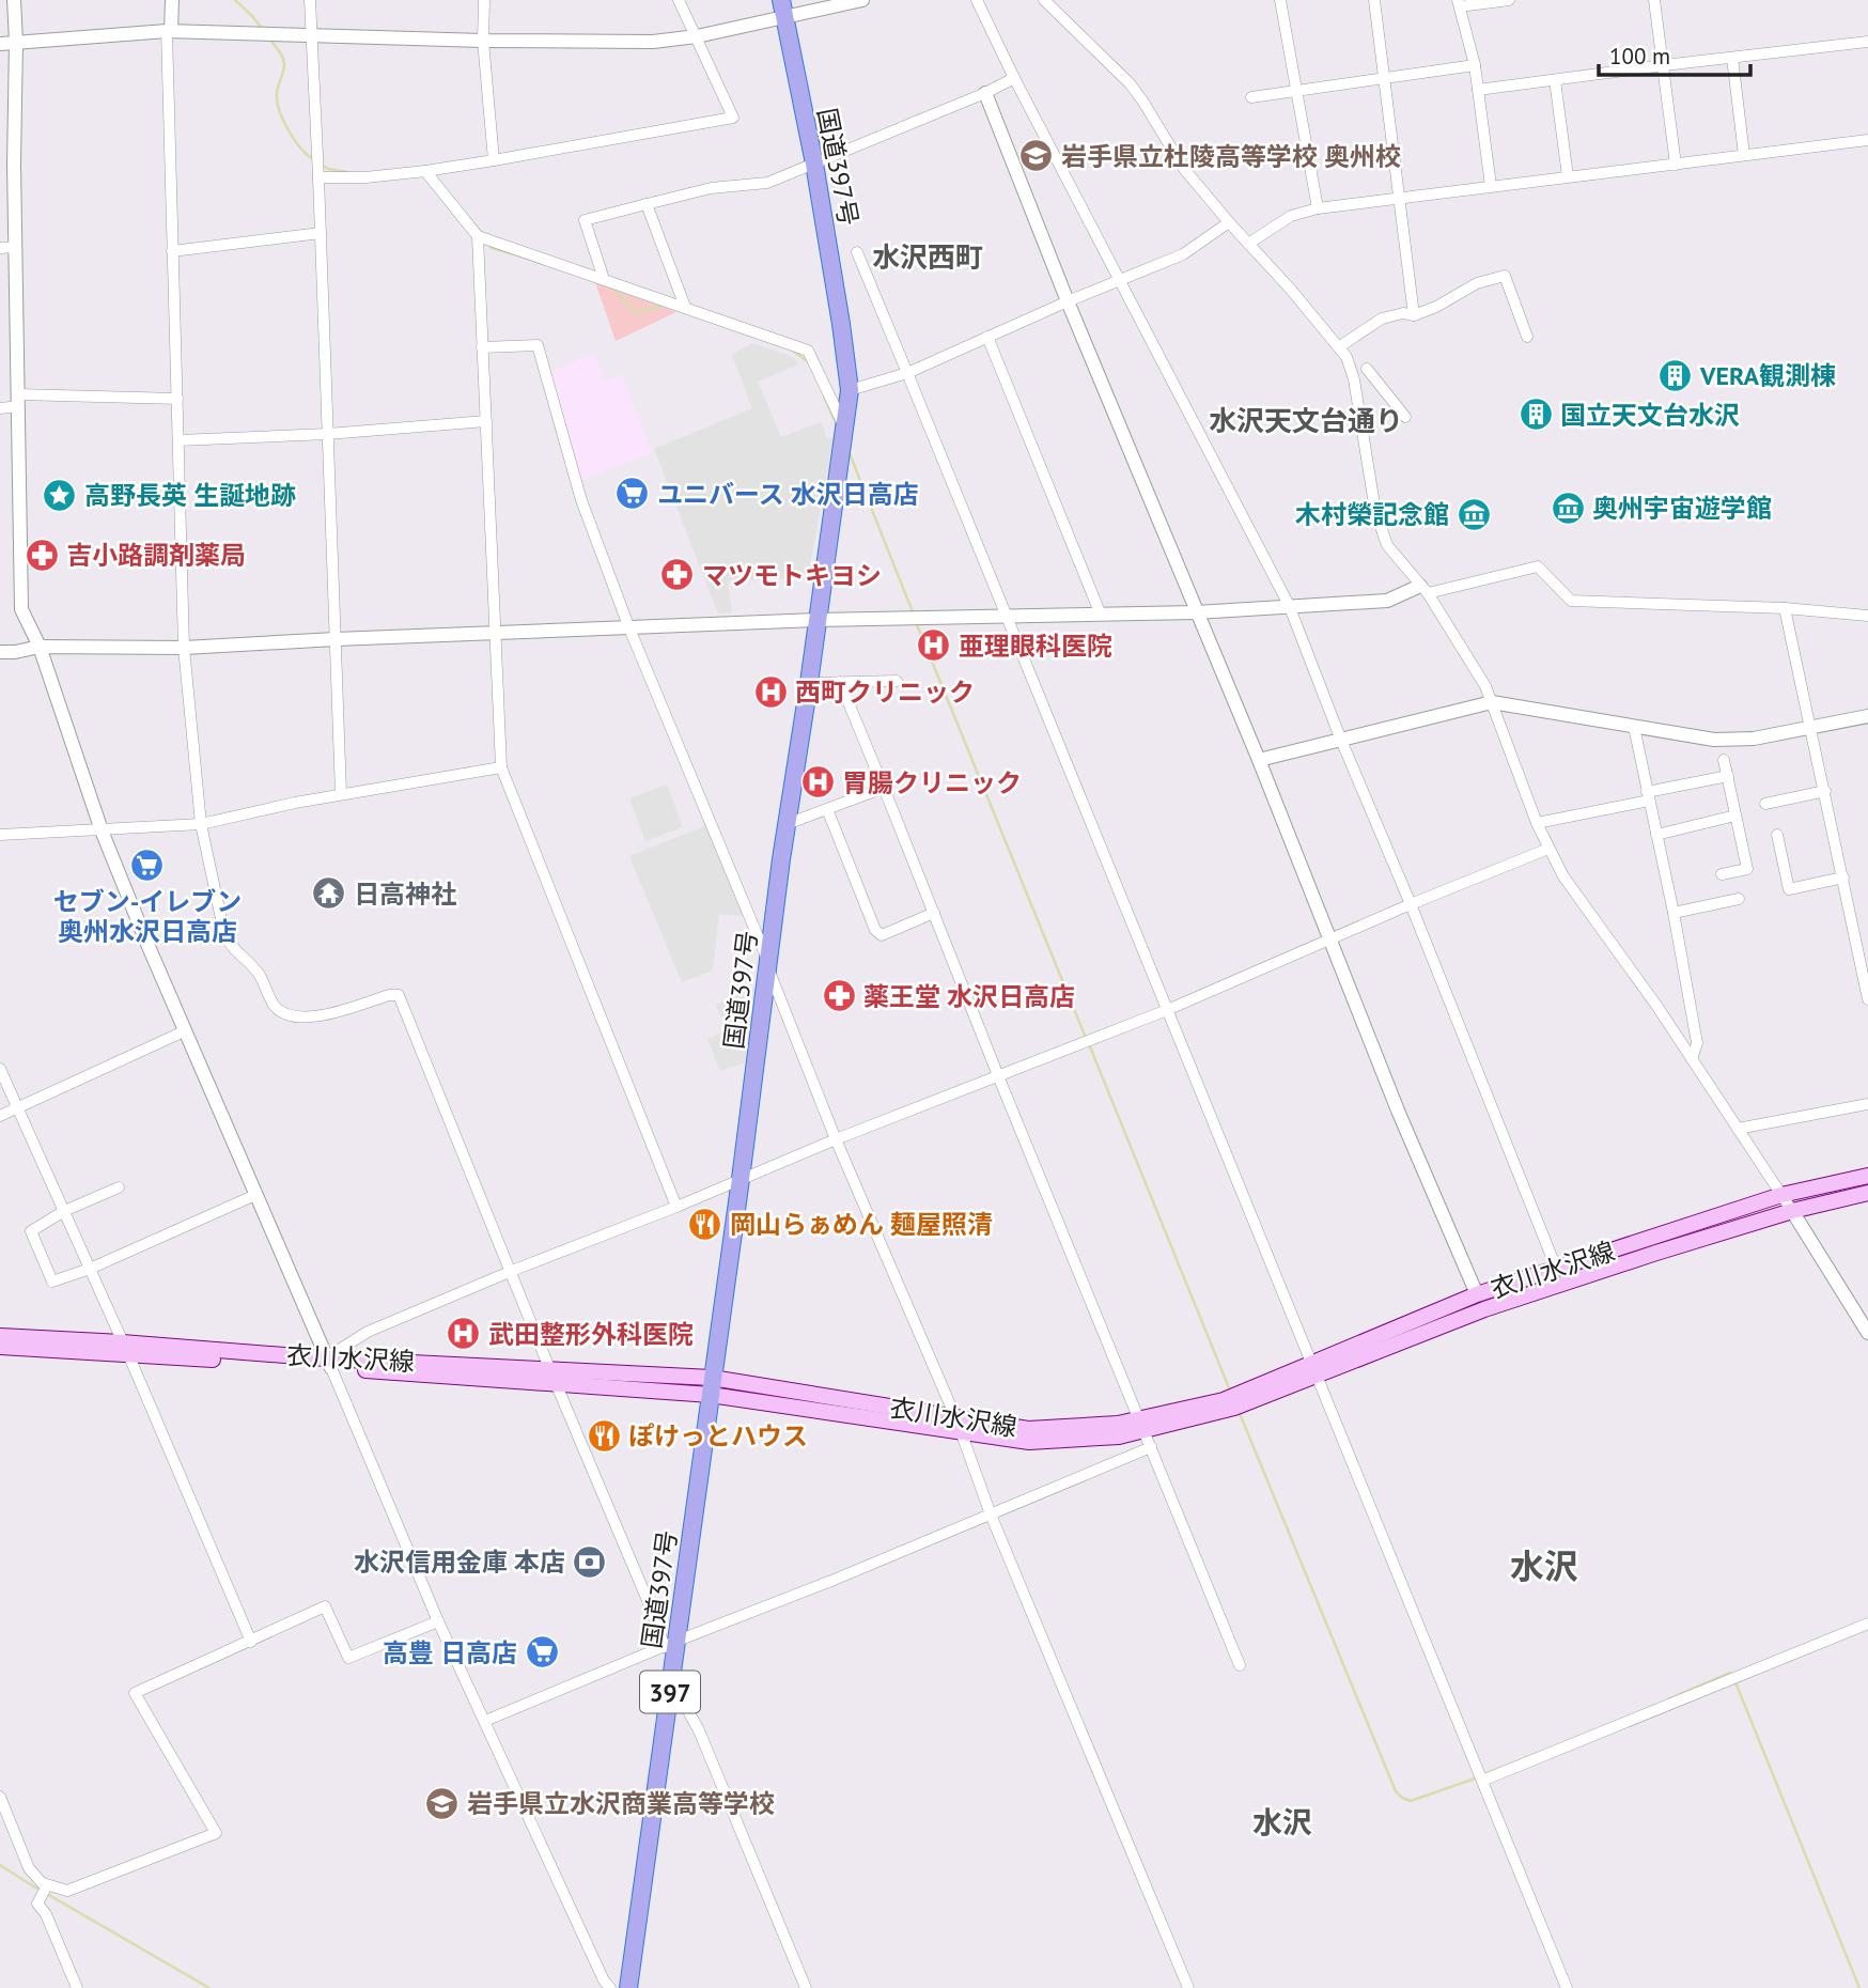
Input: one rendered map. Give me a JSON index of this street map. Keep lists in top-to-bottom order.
{
  "streets": {
    "highway": ["国道397号", "397"],
    "main road": ["衣川水沢線"]
  },
  "crossings": [
    ["国道397号", "衣川水沢線"]
  ],
  "districts": [
    "水沢西町",
    "水沢天文台通り",
    "水沢",
    "水沢"
  ],
  "places": {
    "school or university": ["岩手県立杜陵高等学校 奥州校", "岩手県立水沢商業高等学校"],
    "building": ["VERA観測棟", "国立天文台水沢"],
    "supermarket": ["ユニバース 水沢日高店", "セブン-イレブン 奥州水沢日高店", "高豊 日高店"],
    "place": ["高野長英 生誕地跡"],
    "museum": ["奥州宇宙遊学館", "木村榮記念館"],
    "pharmacy": ["吉小路調剤薬局", "マツモトキヨシ", "薬王堂 水沢日高店"],
    "hospital": [
      "亜理眼科医院",
      "西町クリニック",
      "胃腸クリニック",
      "武田整形外科医院"
    ],
    "temple": ["日高神社"],
    "restaurant": ["岡山らぁめん 麺屋照清", "ぽけっとハウス"],
    "bank": ["水沢信用金庫 本店"]
  },
  "scale_bar": "100 m"
}
